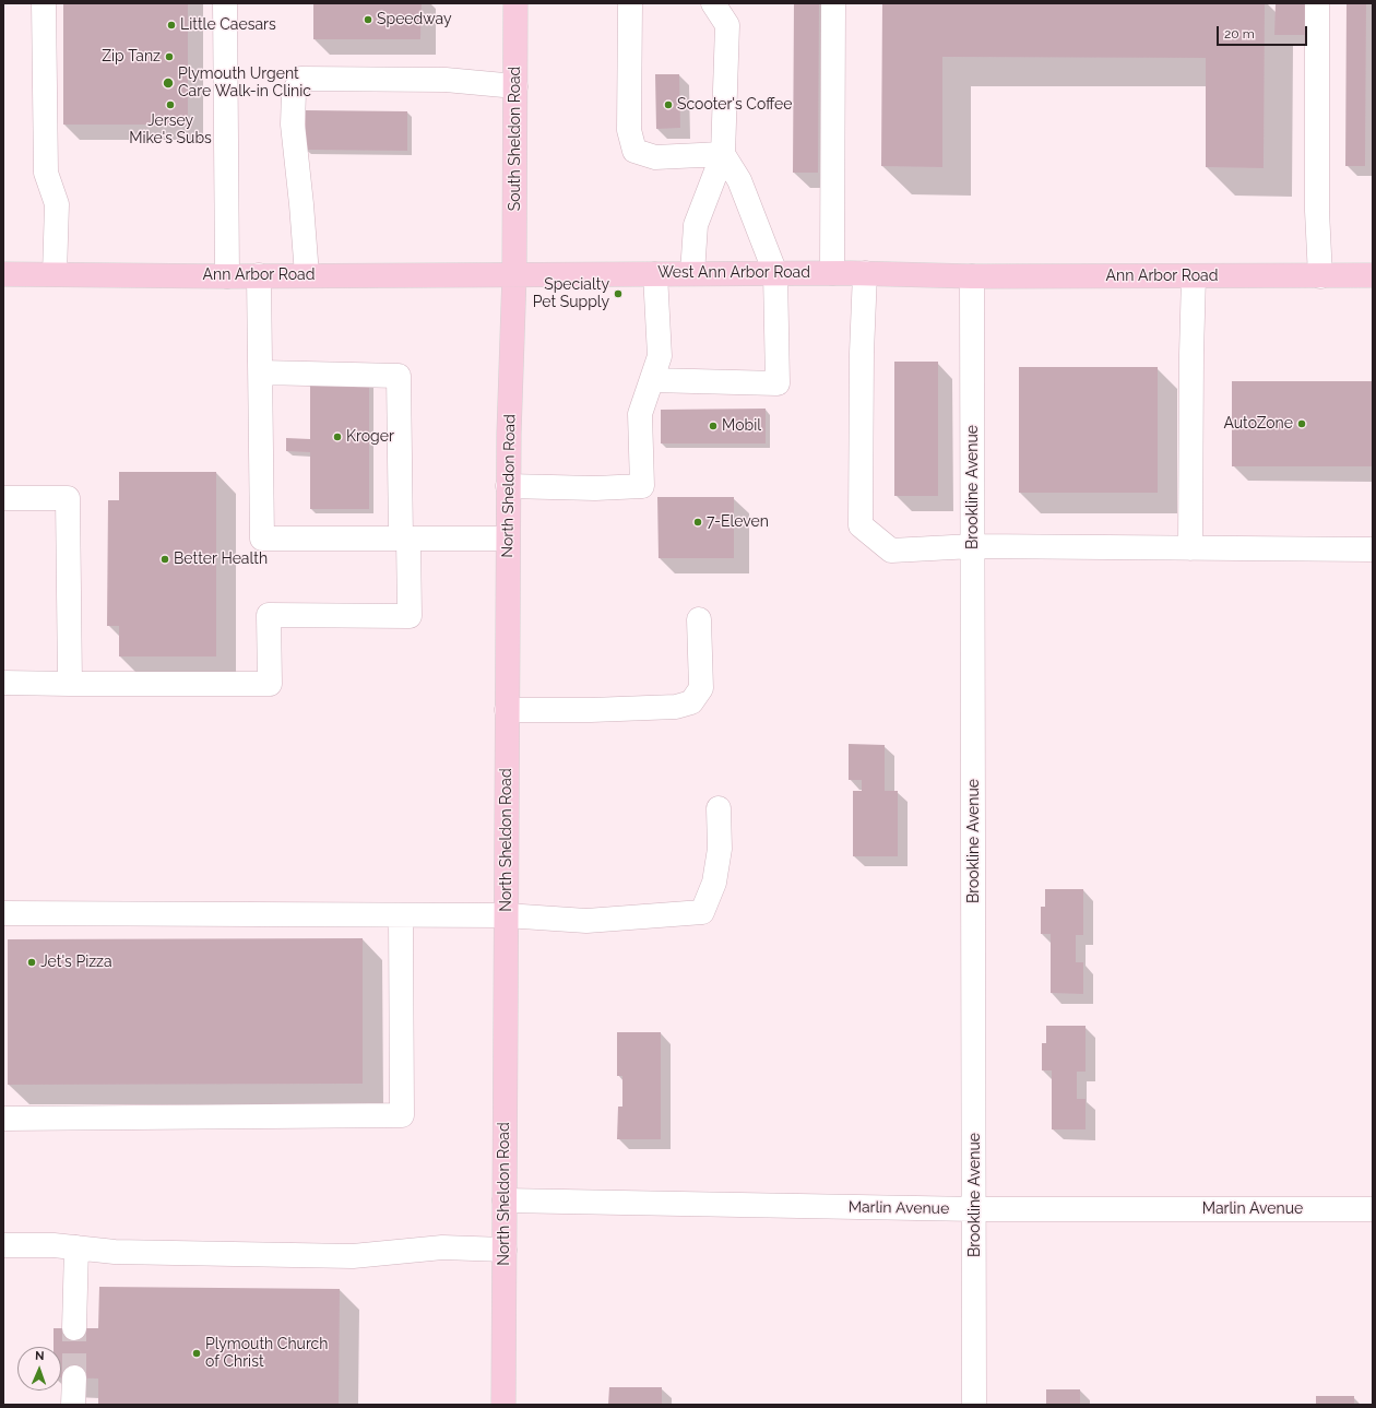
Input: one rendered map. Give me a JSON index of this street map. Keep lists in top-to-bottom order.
{
  "streets": {
    "main road": [
      "South Sheldon Road",
      "West Ann Arbor Road",
      "Ann Arbor Road",
      "North Sheldon Road"
    ],
    "street": ["Brookline Avenue", "Marlin Avenue"]
  },
  "crossings": [
    ["South Sheldon Road", "West Ann Arbor Road"],
    ["South Sheldon Road", "Ann Arbor Road"],
    ["South Sheldon Road", "North Sheldon Road"],
    ["West Ann Arbor Road", "Ann Arbor Road"],
    ["West Ann Arbor Road", "North Sheldon Road"],
    ["West Ann Arbor Road", "Brookline Avenue"],
    ["Ann Arbor Road", "North Sheldon Road"],
    ["Ann Arbor Road", "Brookline Avenue"],
    ["North Sheldon Road", "Marlin Avenue"],
    ["Brookline Avenue", "Marlin Avenue"]
  ],
  "places": [
    "Speedway",
    "Little Caesars",
    "Zip Tanz",
    "Plymouth Urgent Care Walk-in Clinic",
    "Jersey Mike's Subs",
    "Scooter's Coffee",
    "Specialty Pet Supply",
    "AutoZone",
    "Mobil",
    "Kroger",
    "7-Eleven",
    "Better Health",
    "Jet's Pizza",
    "Plymouth Church of Christ"
  ],
  "scale_bar": "20 m",
  "north": "top"
}
